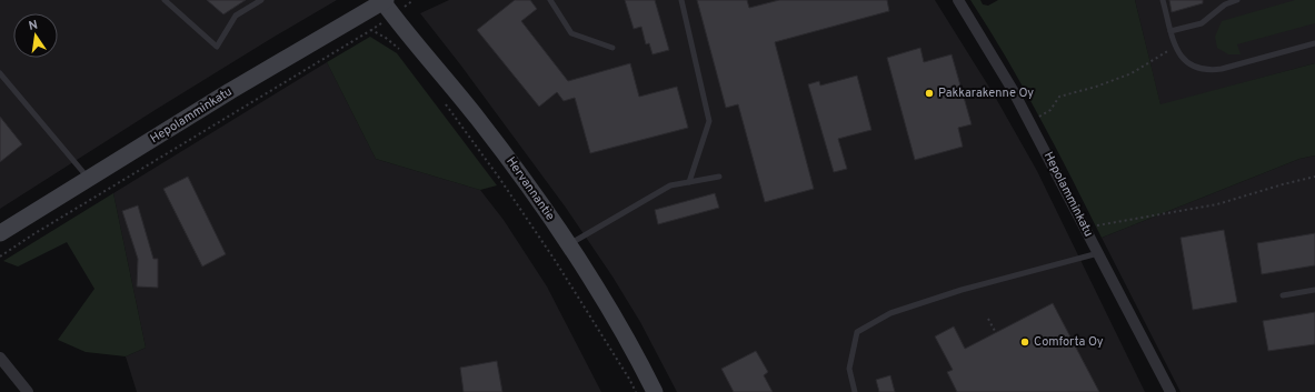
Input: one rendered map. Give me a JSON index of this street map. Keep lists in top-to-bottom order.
{
  "streets": {
    "main road": ["Hepolamminkatu", "Hervannantie"]
  },
  "crossings": [
    ["Hepolamminkatu", "Hervannantie"]
  ],
  "places": ["Pakkarakenne Oy", "Comforta Oy"],
  "north": "top"
}
